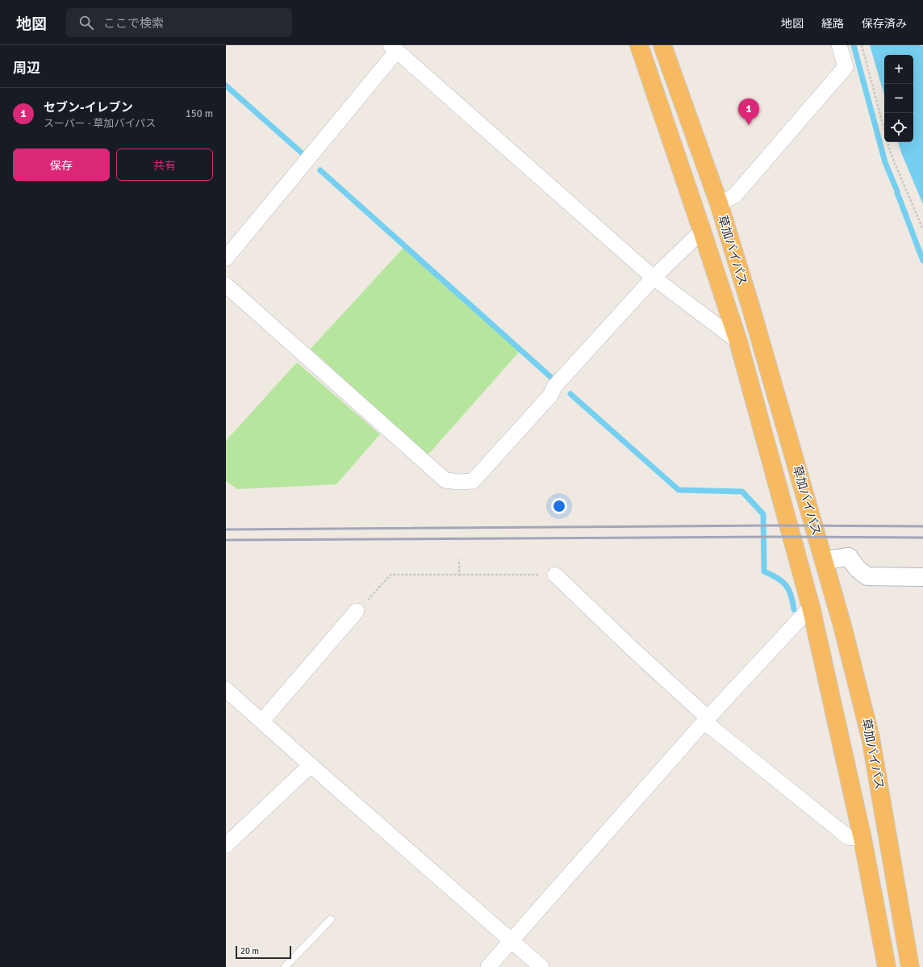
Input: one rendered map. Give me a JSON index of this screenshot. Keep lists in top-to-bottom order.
{
  "streets": {
    "highway": ["草加バイパス"]
  },
  "scale_bar": "20 m",
  "page": {
    "header": "地図",
    "search": "ここで検索",
    "nav": ["地図", "経路", "保存済み"],
    "heading": "周辺",
    "map_buttons": ["+", "−"],
    "list": [
      {
        "mark": "1",
        "name": "セブン-イレブン",
        "note": "スーパー · 草加バイパス",
        "value": "150 m"
      }
    ],
    "pins": "1",
    "buttons": ["保存", "共有"],
    "scale": "20 m"
  }
}
